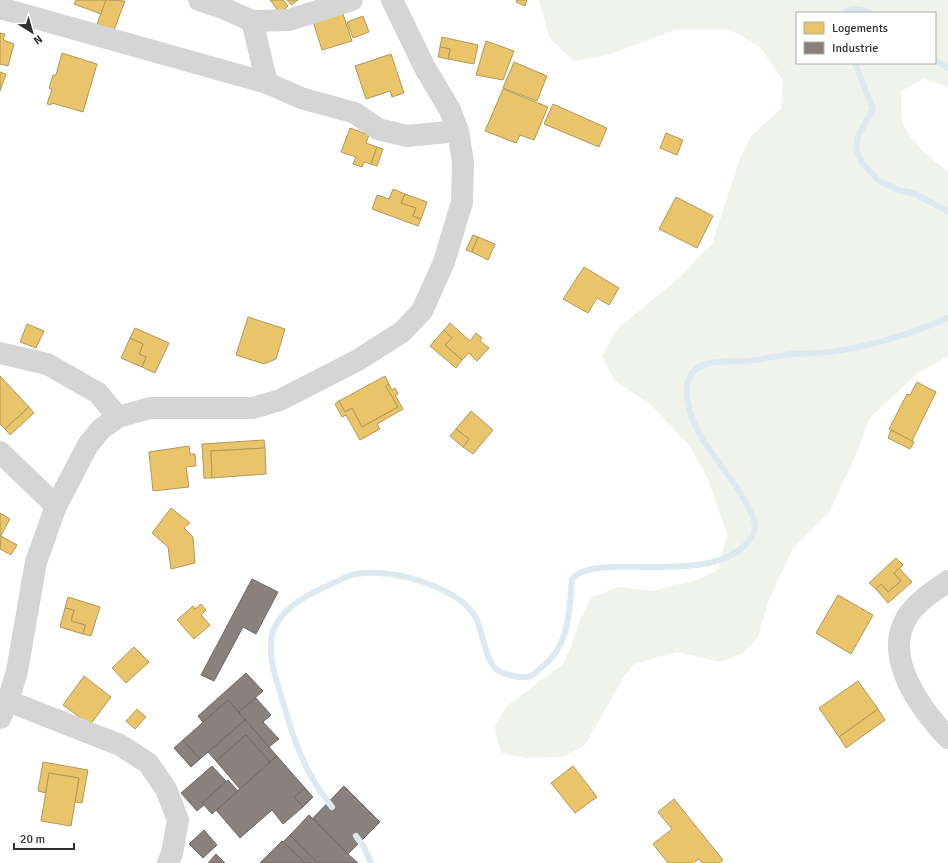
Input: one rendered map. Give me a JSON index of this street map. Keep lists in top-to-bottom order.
{
  "legend": ["Logements", "Industrie"],
  "scale_bar": "20 m",
  "north": "bottom right"
}
